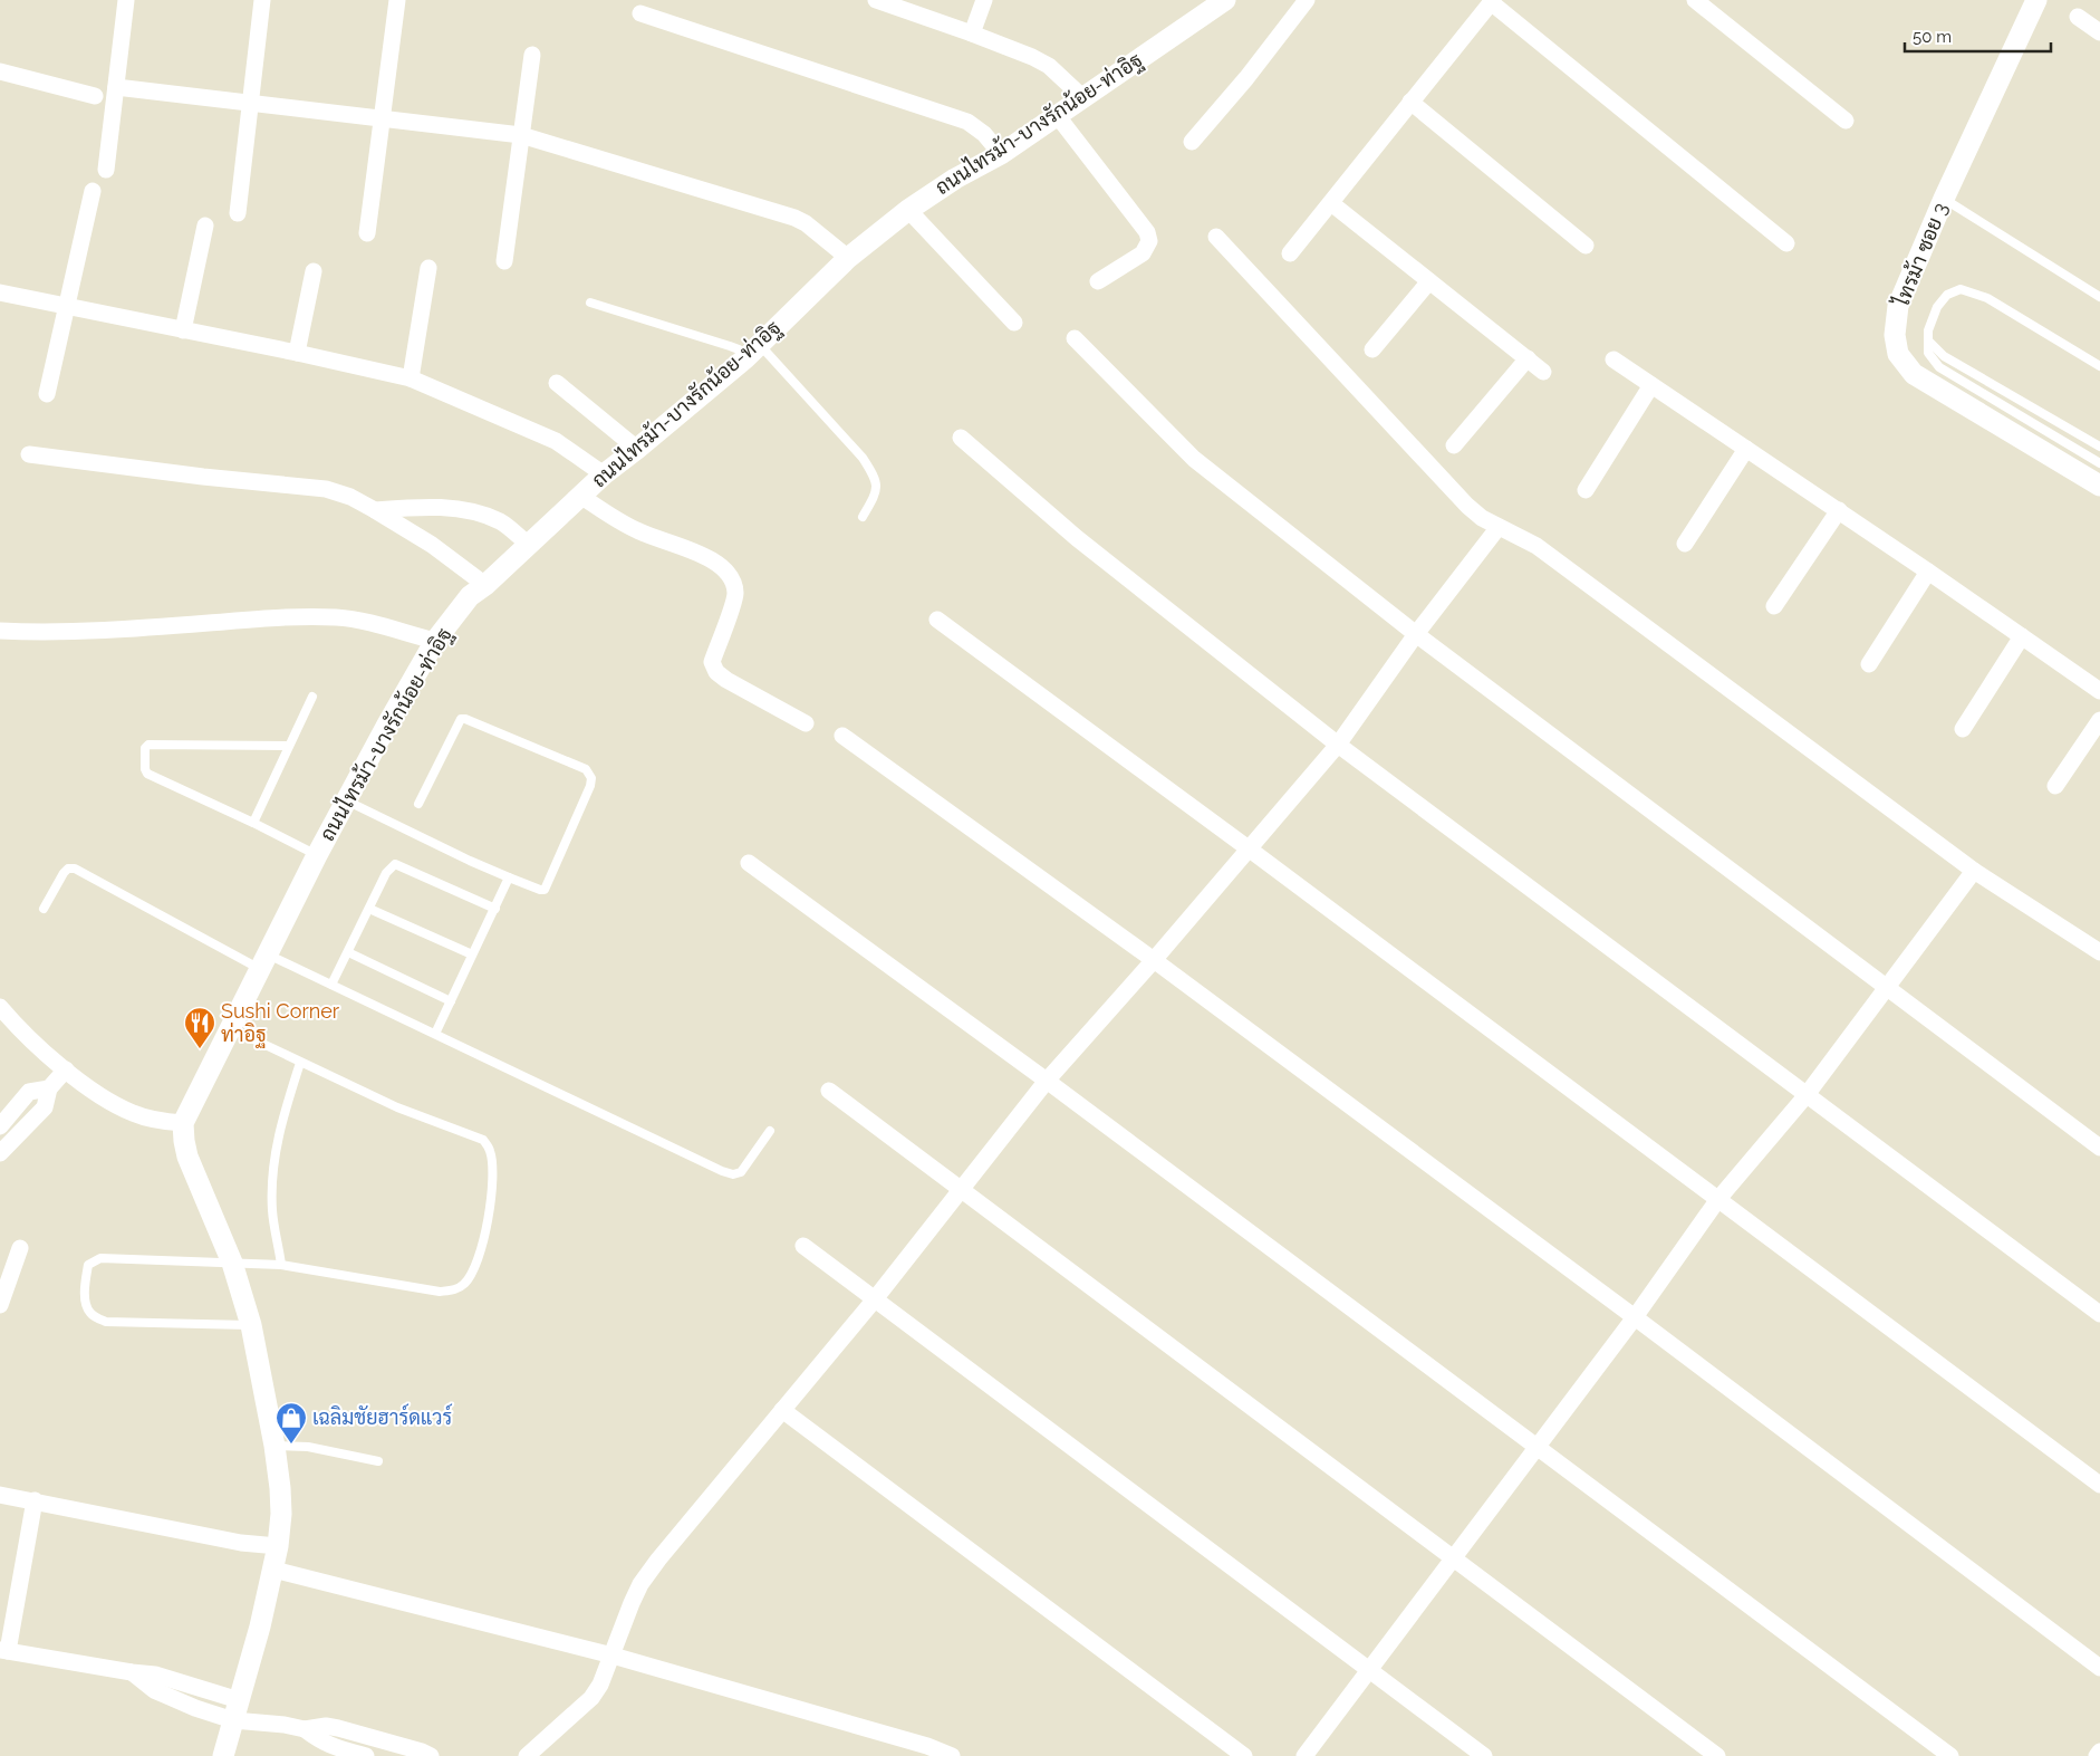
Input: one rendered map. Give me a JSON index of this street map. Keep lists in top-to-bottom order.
{
  "streets": {
    "street": ["ถนนไทรม้า-บางรักน้อย-ท่าอิฐ", "ไทรม้า ซอย 3"]
  },
  "places": {
    "restaurant": ["Sushi Corner ท่าอิฐ"],
    "shop": ["เฉลิมชัยฮาร์ดแวร์"]
  },
  "scale_bar": "50 m"
}
